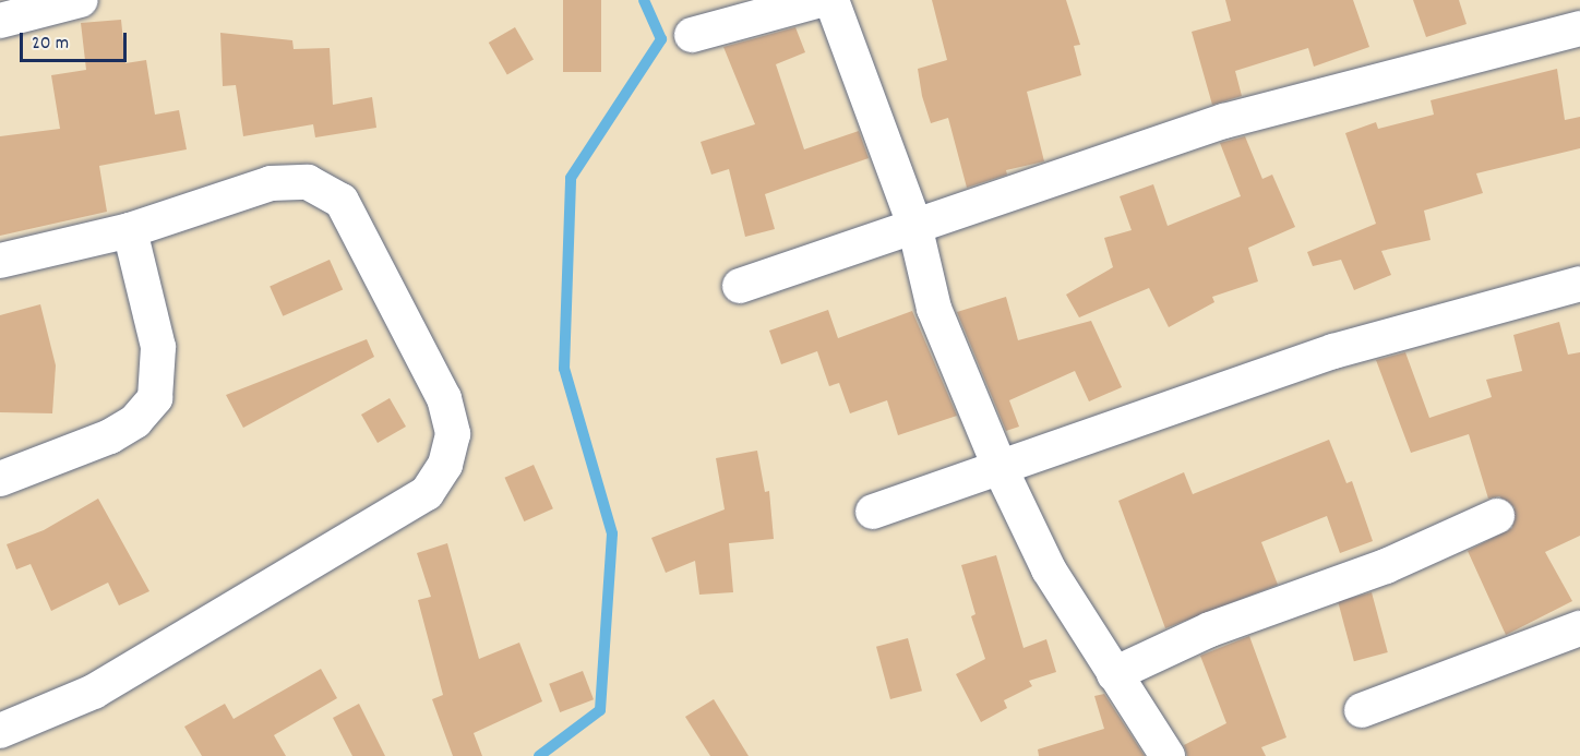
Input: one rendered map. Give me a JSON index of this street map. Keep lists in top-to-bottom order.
{
  "scale_bar": "20 m"
}
